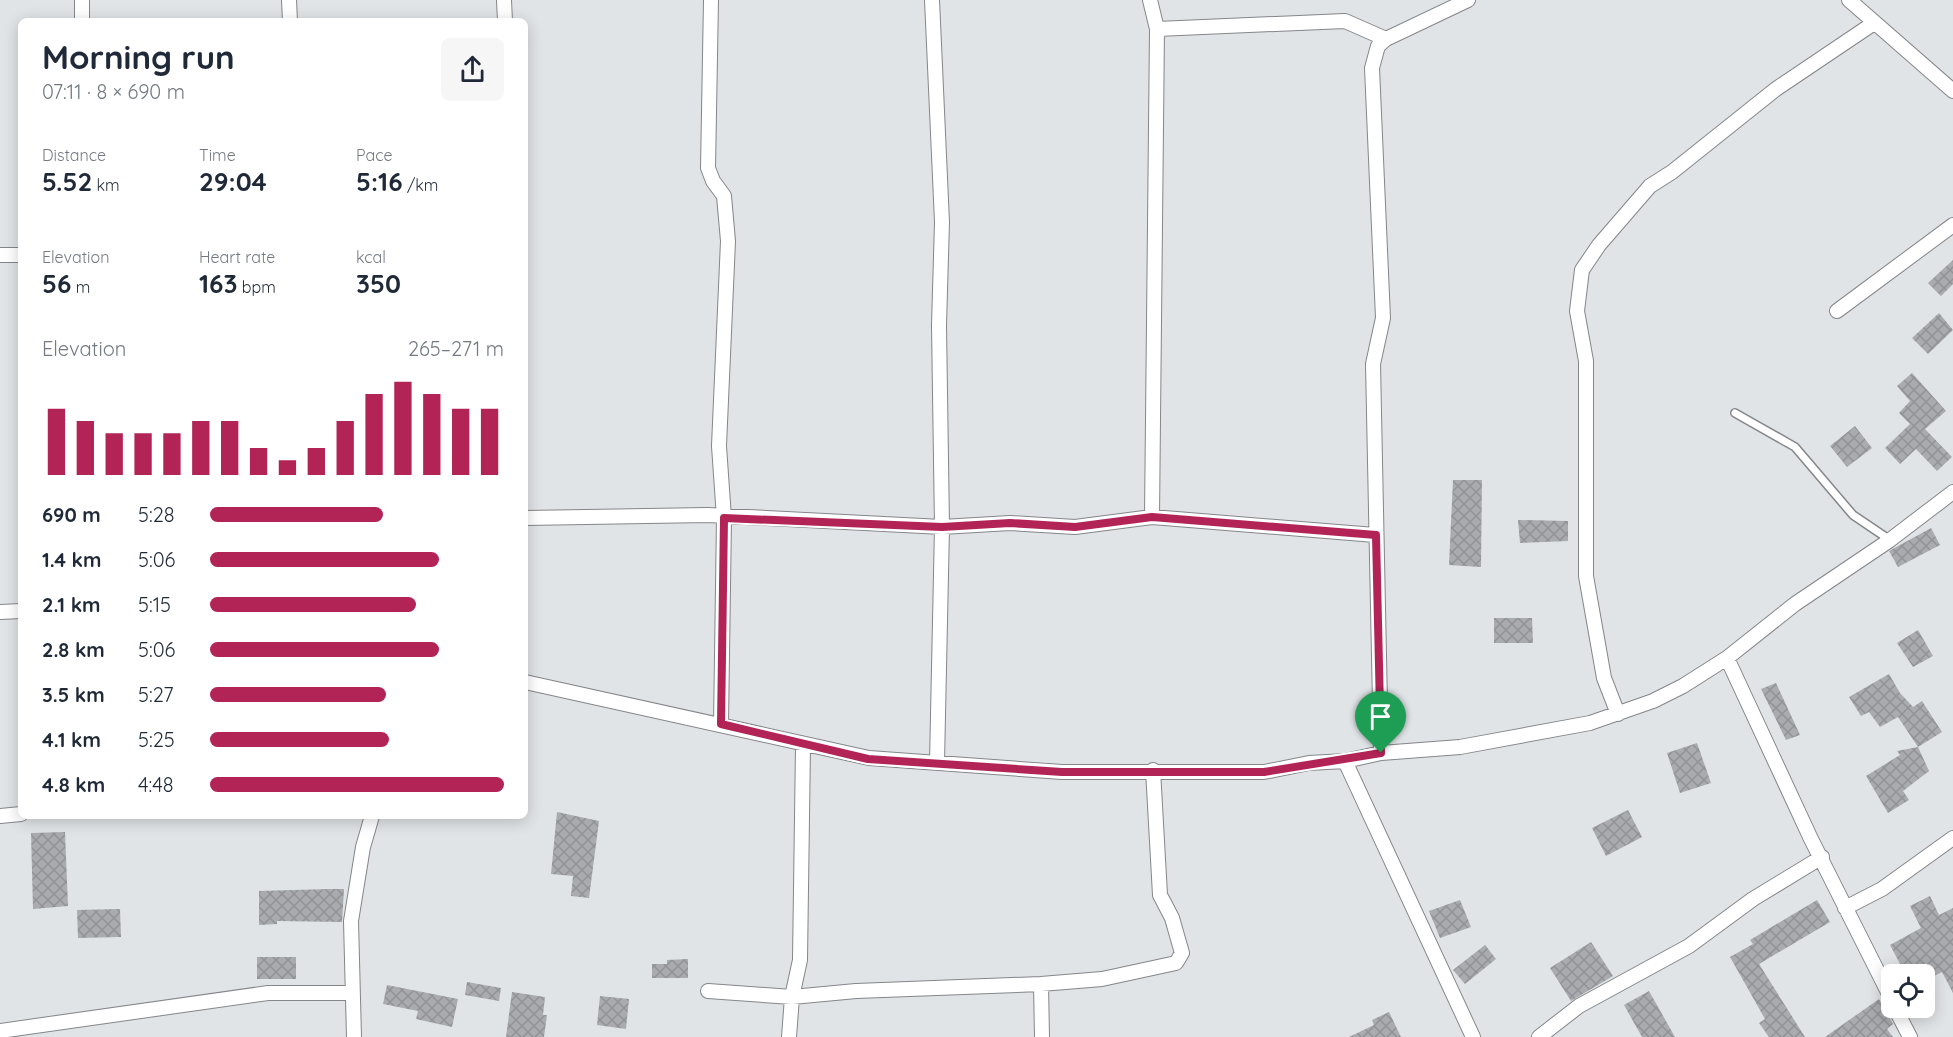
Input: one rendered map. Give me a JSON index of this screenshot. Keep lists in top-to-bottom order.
{
  "page": {
    "heading": ["Morning run", "07:11 · 8 × 690 m"],
    "stats": [
      ["Distance", "5.52 km"],
      ["Time", "29:04"],
      ["Pace", "5:16 /km"],
      ["Elevation", "56 m"],
      ["Heart rate", "163 bpm"],
      ["kcal", "350"]
    ],
    "chart": ["Elevation", "265–271 m"],
    "list": [
      {
        "name": "690 m",
        "note": "5:28"
      },
      {
        "name": "1.4 km",
        "note": "5:06"
      },
      {
        "name": "2.1 km",
        "note": "5:15"
      },
      {
        "name": "2.8 km",
        "note": "5:06"
      },
      {
        "name": "3.5 km",
        "note": "5:27"
      },
      {
        "name": "4.1 km",
        "note": "5:25"
      },
      {
        "name": "4.8 km",
        "note": "4:48"
      }
    ]
  }
}
